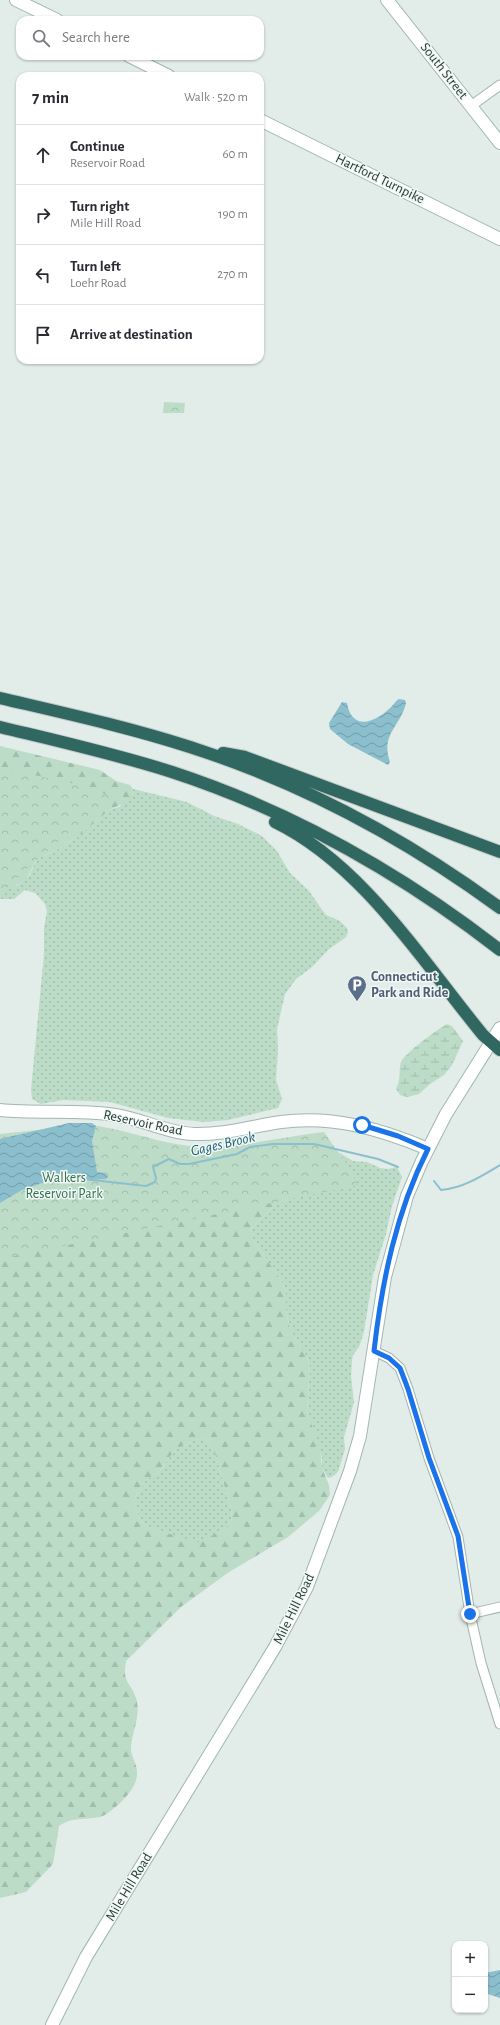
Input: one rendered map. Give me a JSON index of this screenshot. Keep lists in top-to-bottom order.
{
  "streets": {
    "main road": [
      "South Street",
      "Hartford Turnpike",
      "Reservoir Road",
      "Mile Hill Road"
    ]
  },
  "crossings": [
    ["Reservoir Road", "Mile Hill Road"]
  ],
  "water": ["Gages Brook"],
  "parks": ["Walkers Reservoir Park"],
  "places": {
    "parking": ["Connecticut Park and Ride"]
  },
  "page": {
    "search": "Search here",
    "heading": ["7 min", "Walk · 520 m"],
    "list": [
      ["Continue", "Reservoir Road", "60 m"],
      ["Turn right", "Mile Hill Road", "190 m"],
      ["Turn left", "Loehr Road", "270 m"],
      "Arrive at destination"
    ],
    "map_buttons": ["+", "−"]
  }
}
